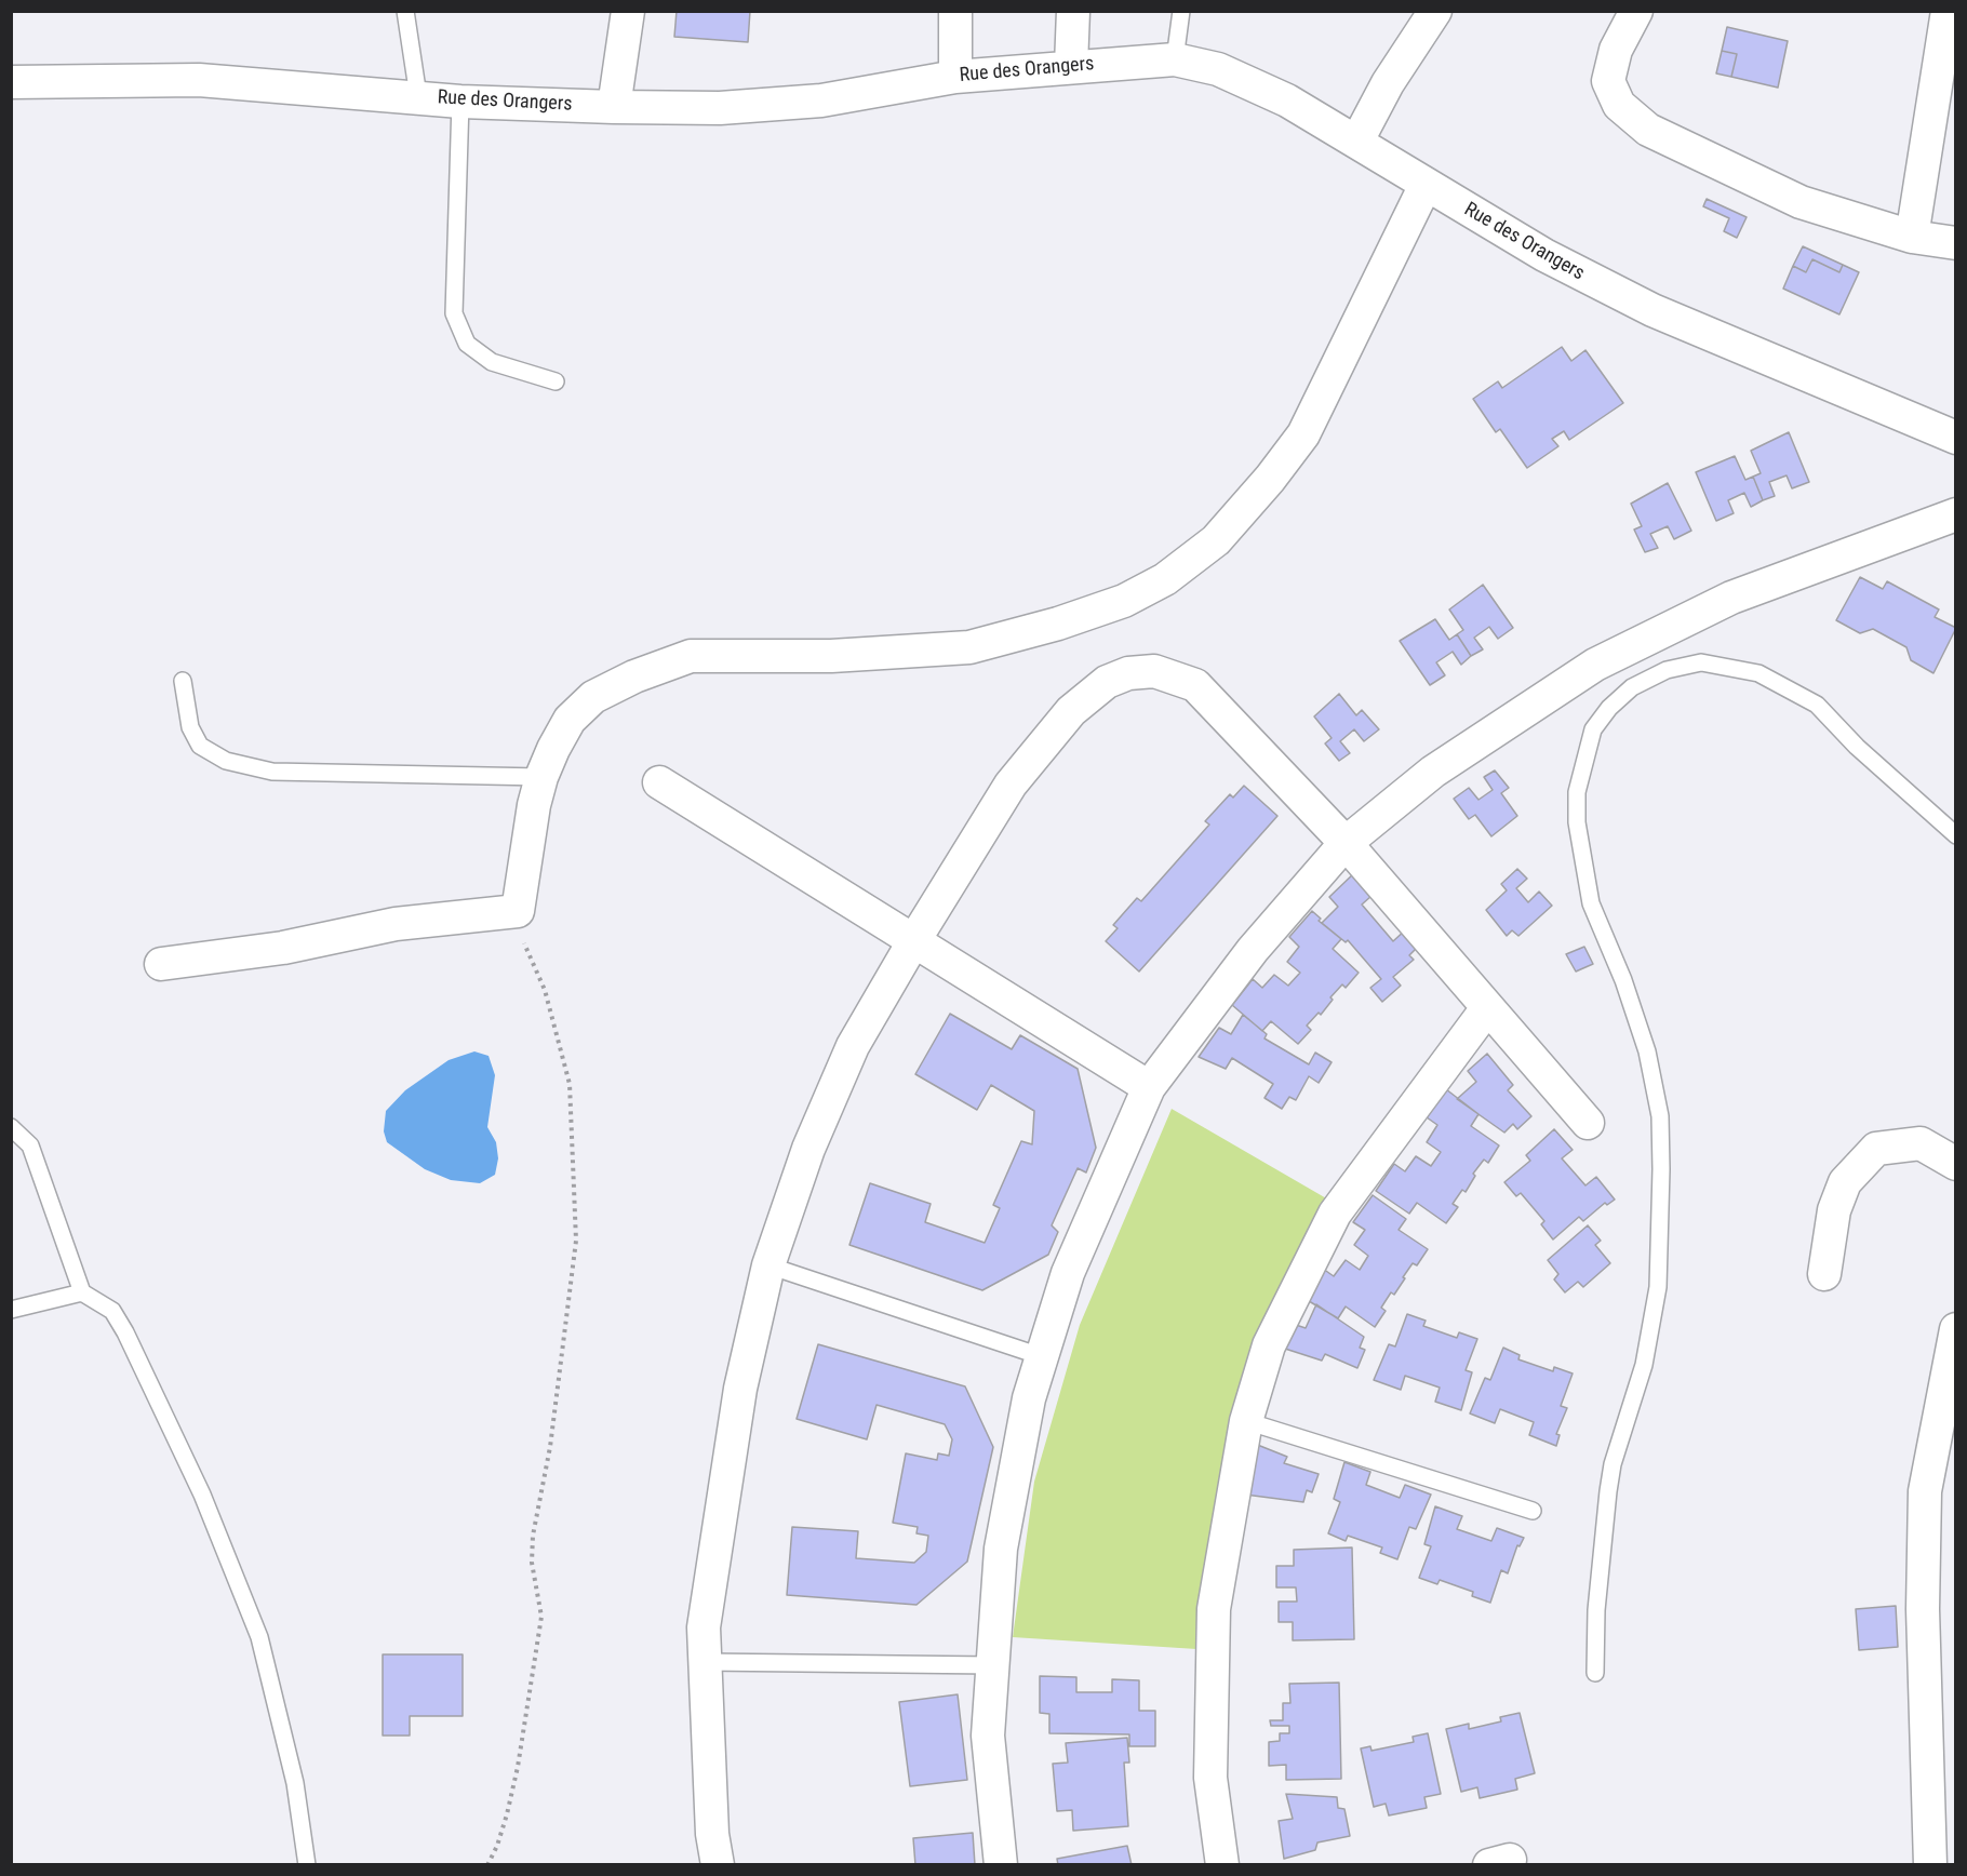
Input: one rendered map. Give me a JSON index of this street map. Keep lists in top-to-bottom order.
{
  "streets": {
    "street": ["Rue des Orangers"]
  }
}
